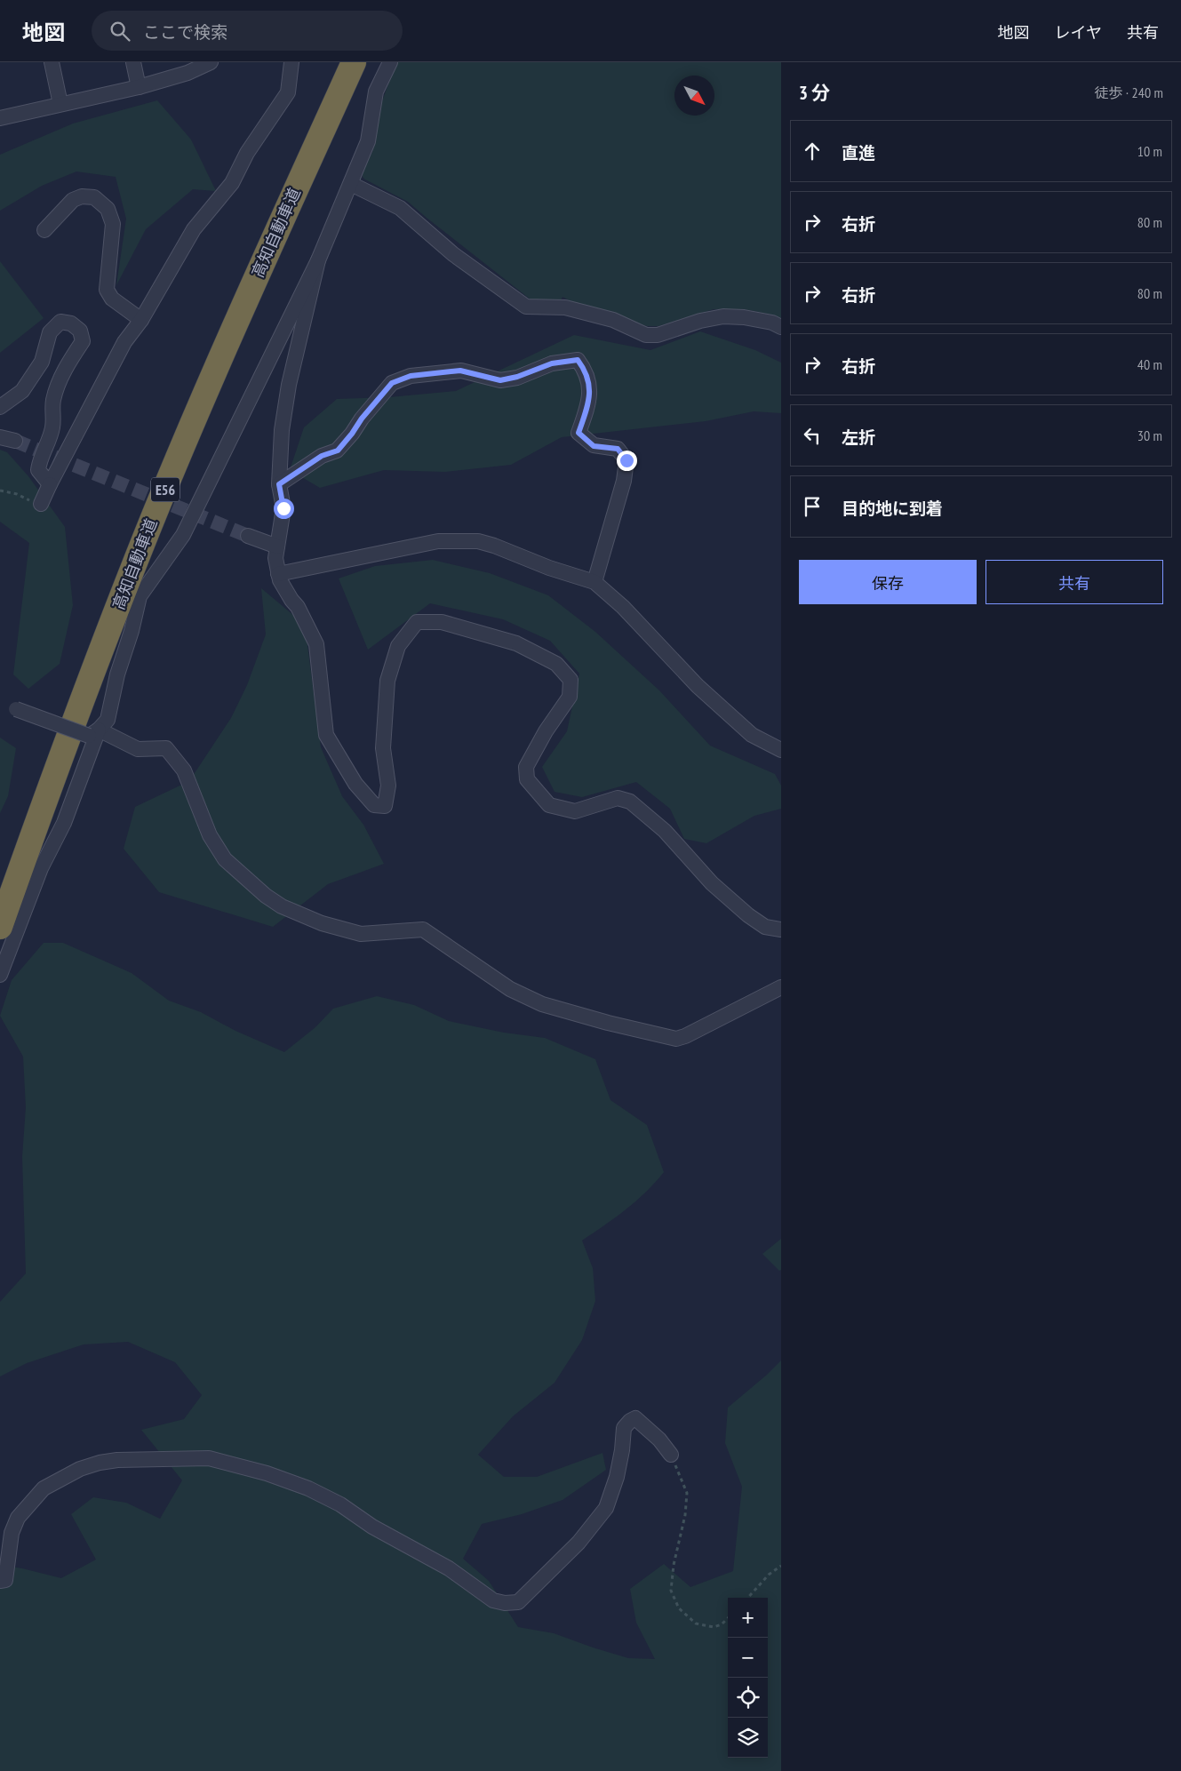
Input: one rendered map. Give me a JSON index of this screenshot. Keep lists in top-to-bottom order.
{
  "streets": {
    "highway": ["高知自動車道", "E56"]
  },
  "north": "bottom right",
  "page": {
    "header": "地図",
    "search": "ここで検索",
    "nav": ["地図", "レイヤ", "共有"],
    "heading": ["3 分", "徒歩 · 240 m"],
    "list": [
      ["直進", "10 m"],
      ["右折", "80 m"],
      ["右折", "80 m"],
      ["右折", "40 m"],
      ["左折", "30 m"],
      "目的地に到着"
    ],
    "buttons": ["保存", "共有"],
    "map_buttons": ["+", "−"]
  }
}
